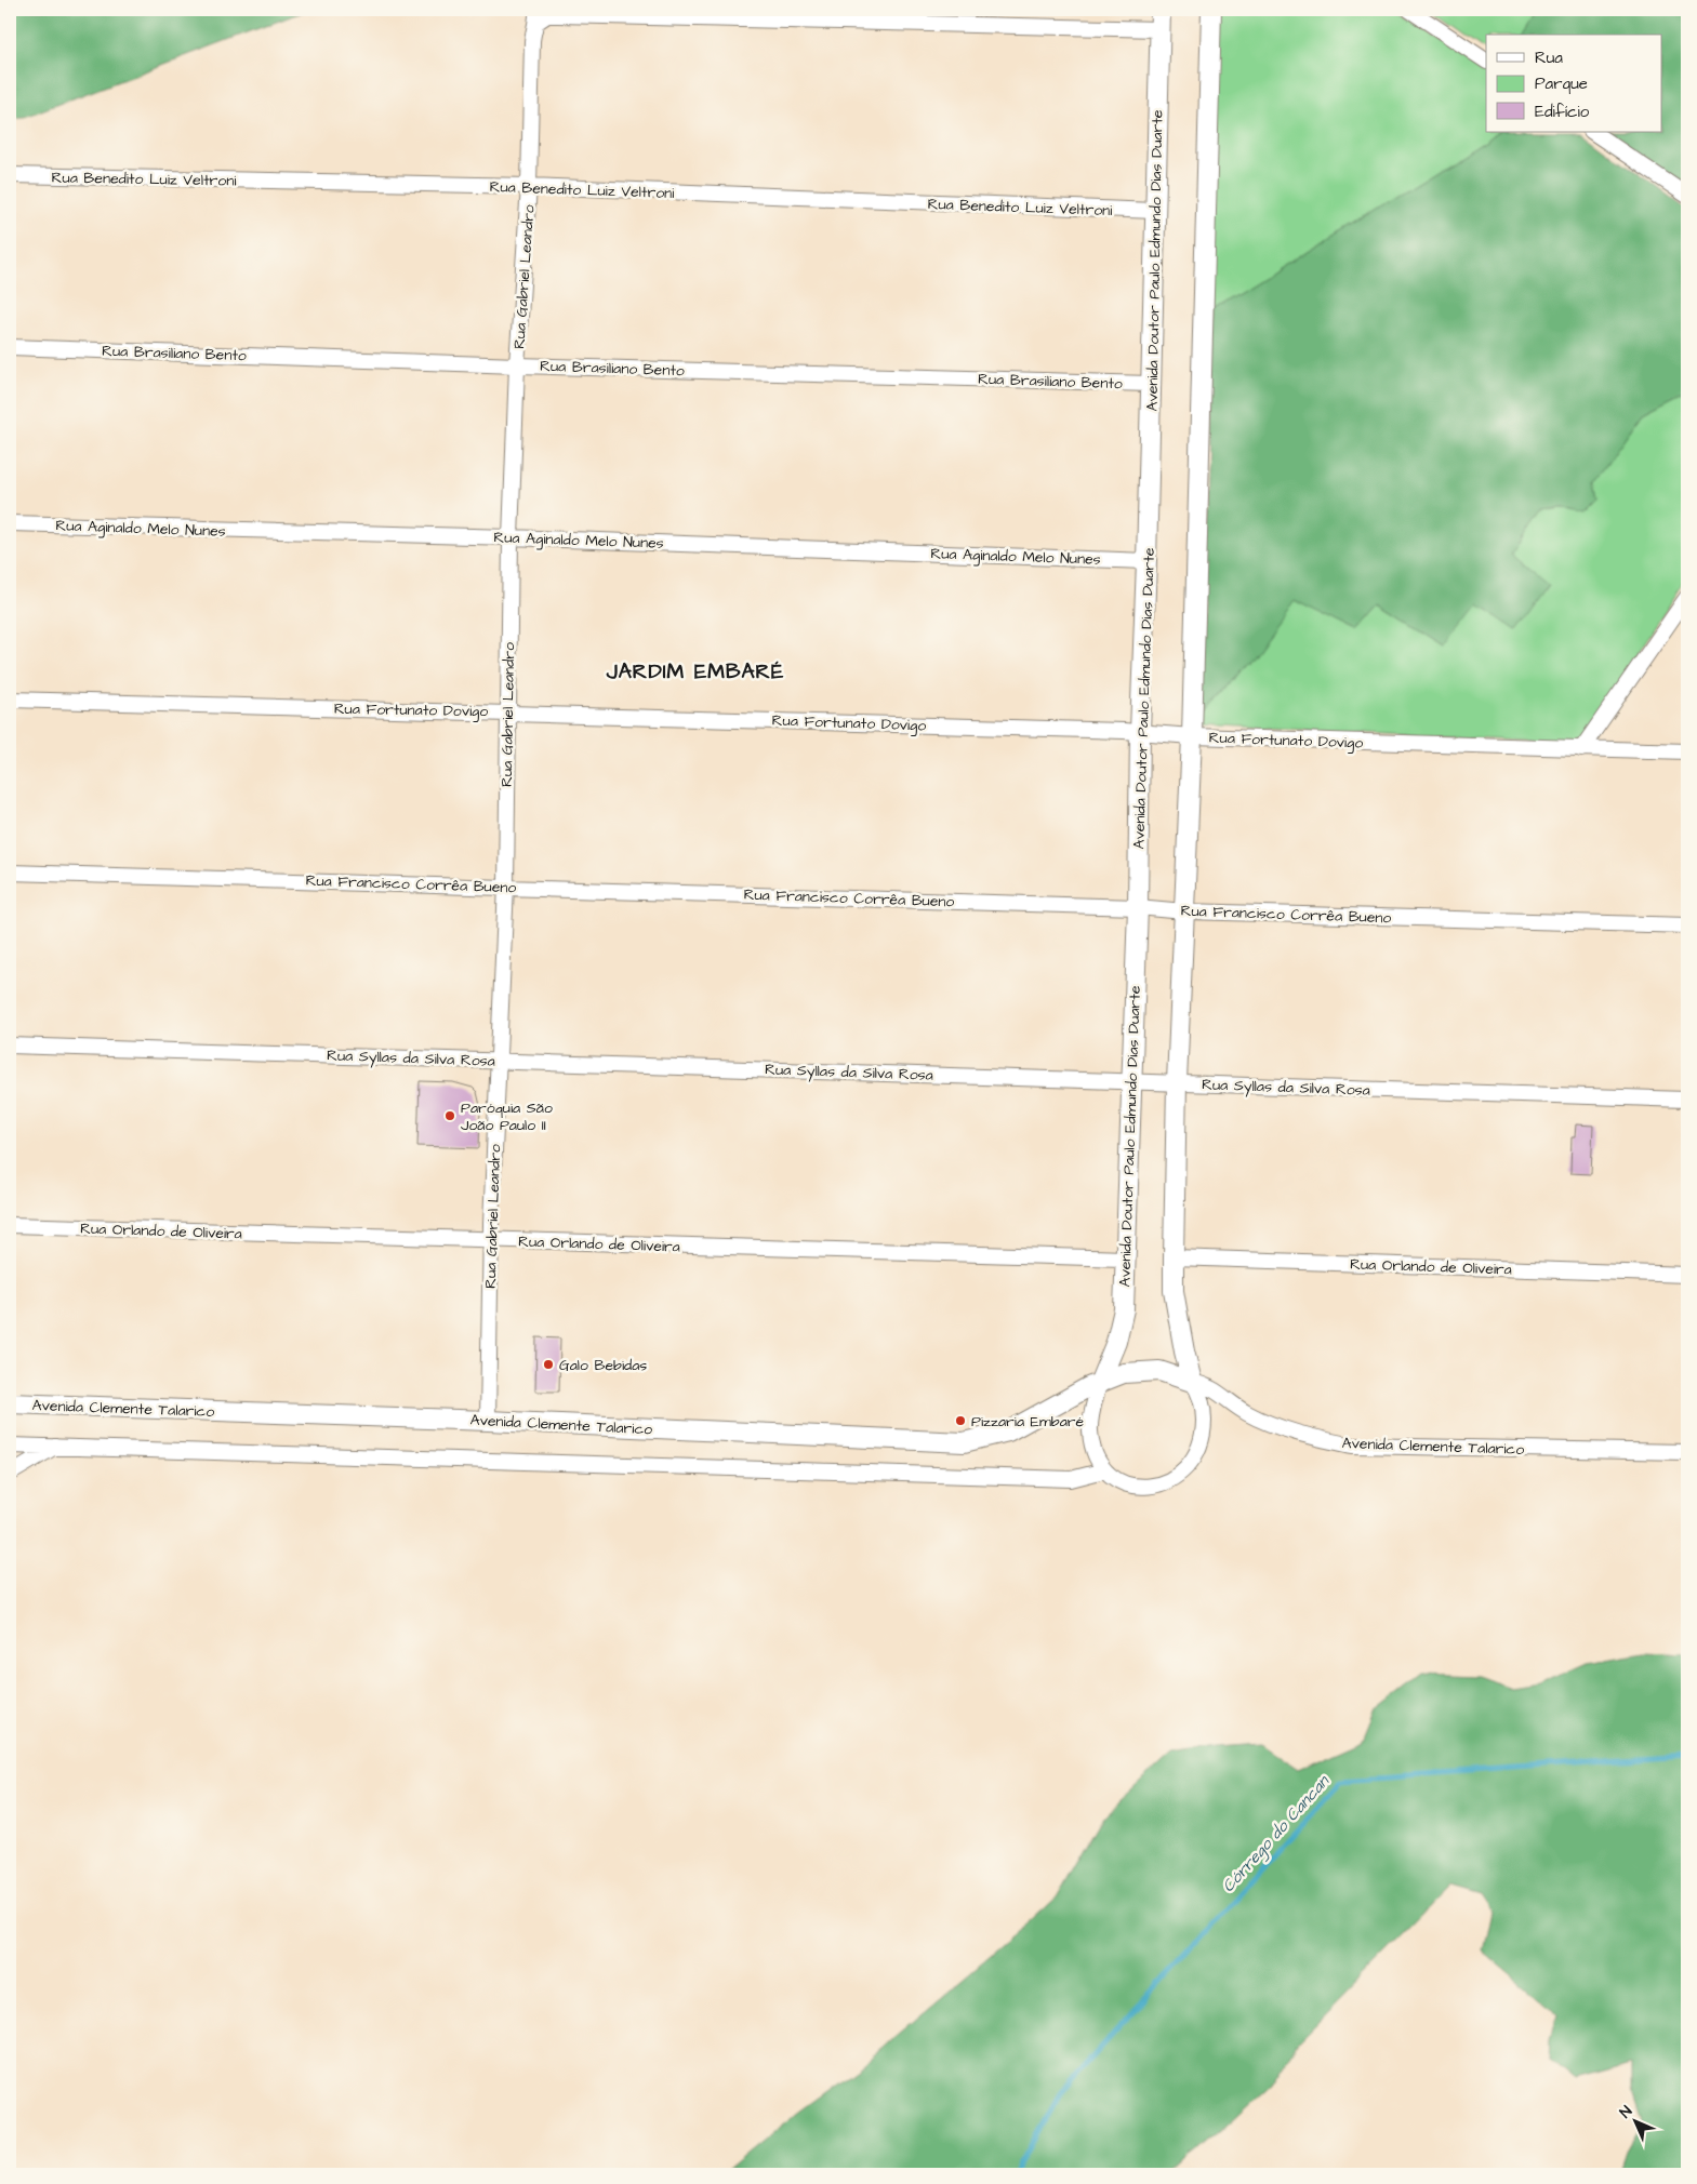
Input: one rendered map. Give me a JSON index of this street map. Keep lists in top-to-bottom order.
{
  "streets": {
    "street": [
      "Rua Benedito Luiz Veltroni",
      "Avenida Doutor Paulo Edmundo Dias Duarte",
      "Rua Gabriel Leandro",
      "Rua Brasiliano Bento",
      "Rua Aginaldo Melo Nunes",
      "Rua Fortunato Dovigo",
      "Rua Francisco Corrêa Bueno",
      "Rua Syllas da Silva Rosa",
      "Rua Orlando de Oliveira",
      "Avenida Clemente Talarico"
    ]
  },
  "crossings": [
    ["Rua Benedito Luiz Veltroni", "Avenida Doutor Paulo Edmundo Dias Duarte"],
    ["Rua Benedito Luiz Veltroni", "Rua Gabriel Leandro"],
    ["Avenida Doutor Paulo Edmundo Dias Duarte", "Rua Brasiliano Bento"],
    ["Avenida Doutor Paulo Edmundo Dias Duarte", "Rua Aginaldo Melo Nunes"],
    ["Avenida Doutor Paulo Edmundo Dias Duarte", "Rua Fortunato Dovigo"],
    ["Avenida Doutor Paulo Edmundo Dias Duarte", "Rua Francisco Corrêa Bueno"],
    ["Avenida Doutor Paulo Edmundo Dias Duarte", "Rua Syllas da Silva Rosa"],
    ["Avenida Doutor Paulo Edmundo Dias Duarte", "Rua Orlando de Oliveira"],
    ["Avenida Doutor Paulo Edmundo Dias Duarte", "Avenida Clemente Talarico"],
    ["Rua Gabriel Leandro", "Rua Brasiliano Bento"],
    ["Rua Gabriel Leandro", "Rua Aginaldo Melo Nunes"],
    ["Rua Gabriel Leandro", "Rua Fortunato Dovigo"],
    ["Rua Gabriel Leandro", "Rua Francisco Corrêa Bueno"],
    ["Rua Gabriel Leandro", "Rua Syllas da Silva Rosa"],
    ["Rua Gabriel Leandro", "Rua Orlando de Oliveira"],
    ["Rua Gabriel Leandro", "Avenida Clemente Talarico"]
  ],
  "districts": ["JARDIM EMBARÉ"],
  "water": ["Córrego do Cancan"],
  "places": ["Paróquia São João Paulo II", "Galo Bebidas", "Pizzaria Embaré"],
  "legend": ["Rua", "Parque", "Edifício"],
  "north": "top left"
}
